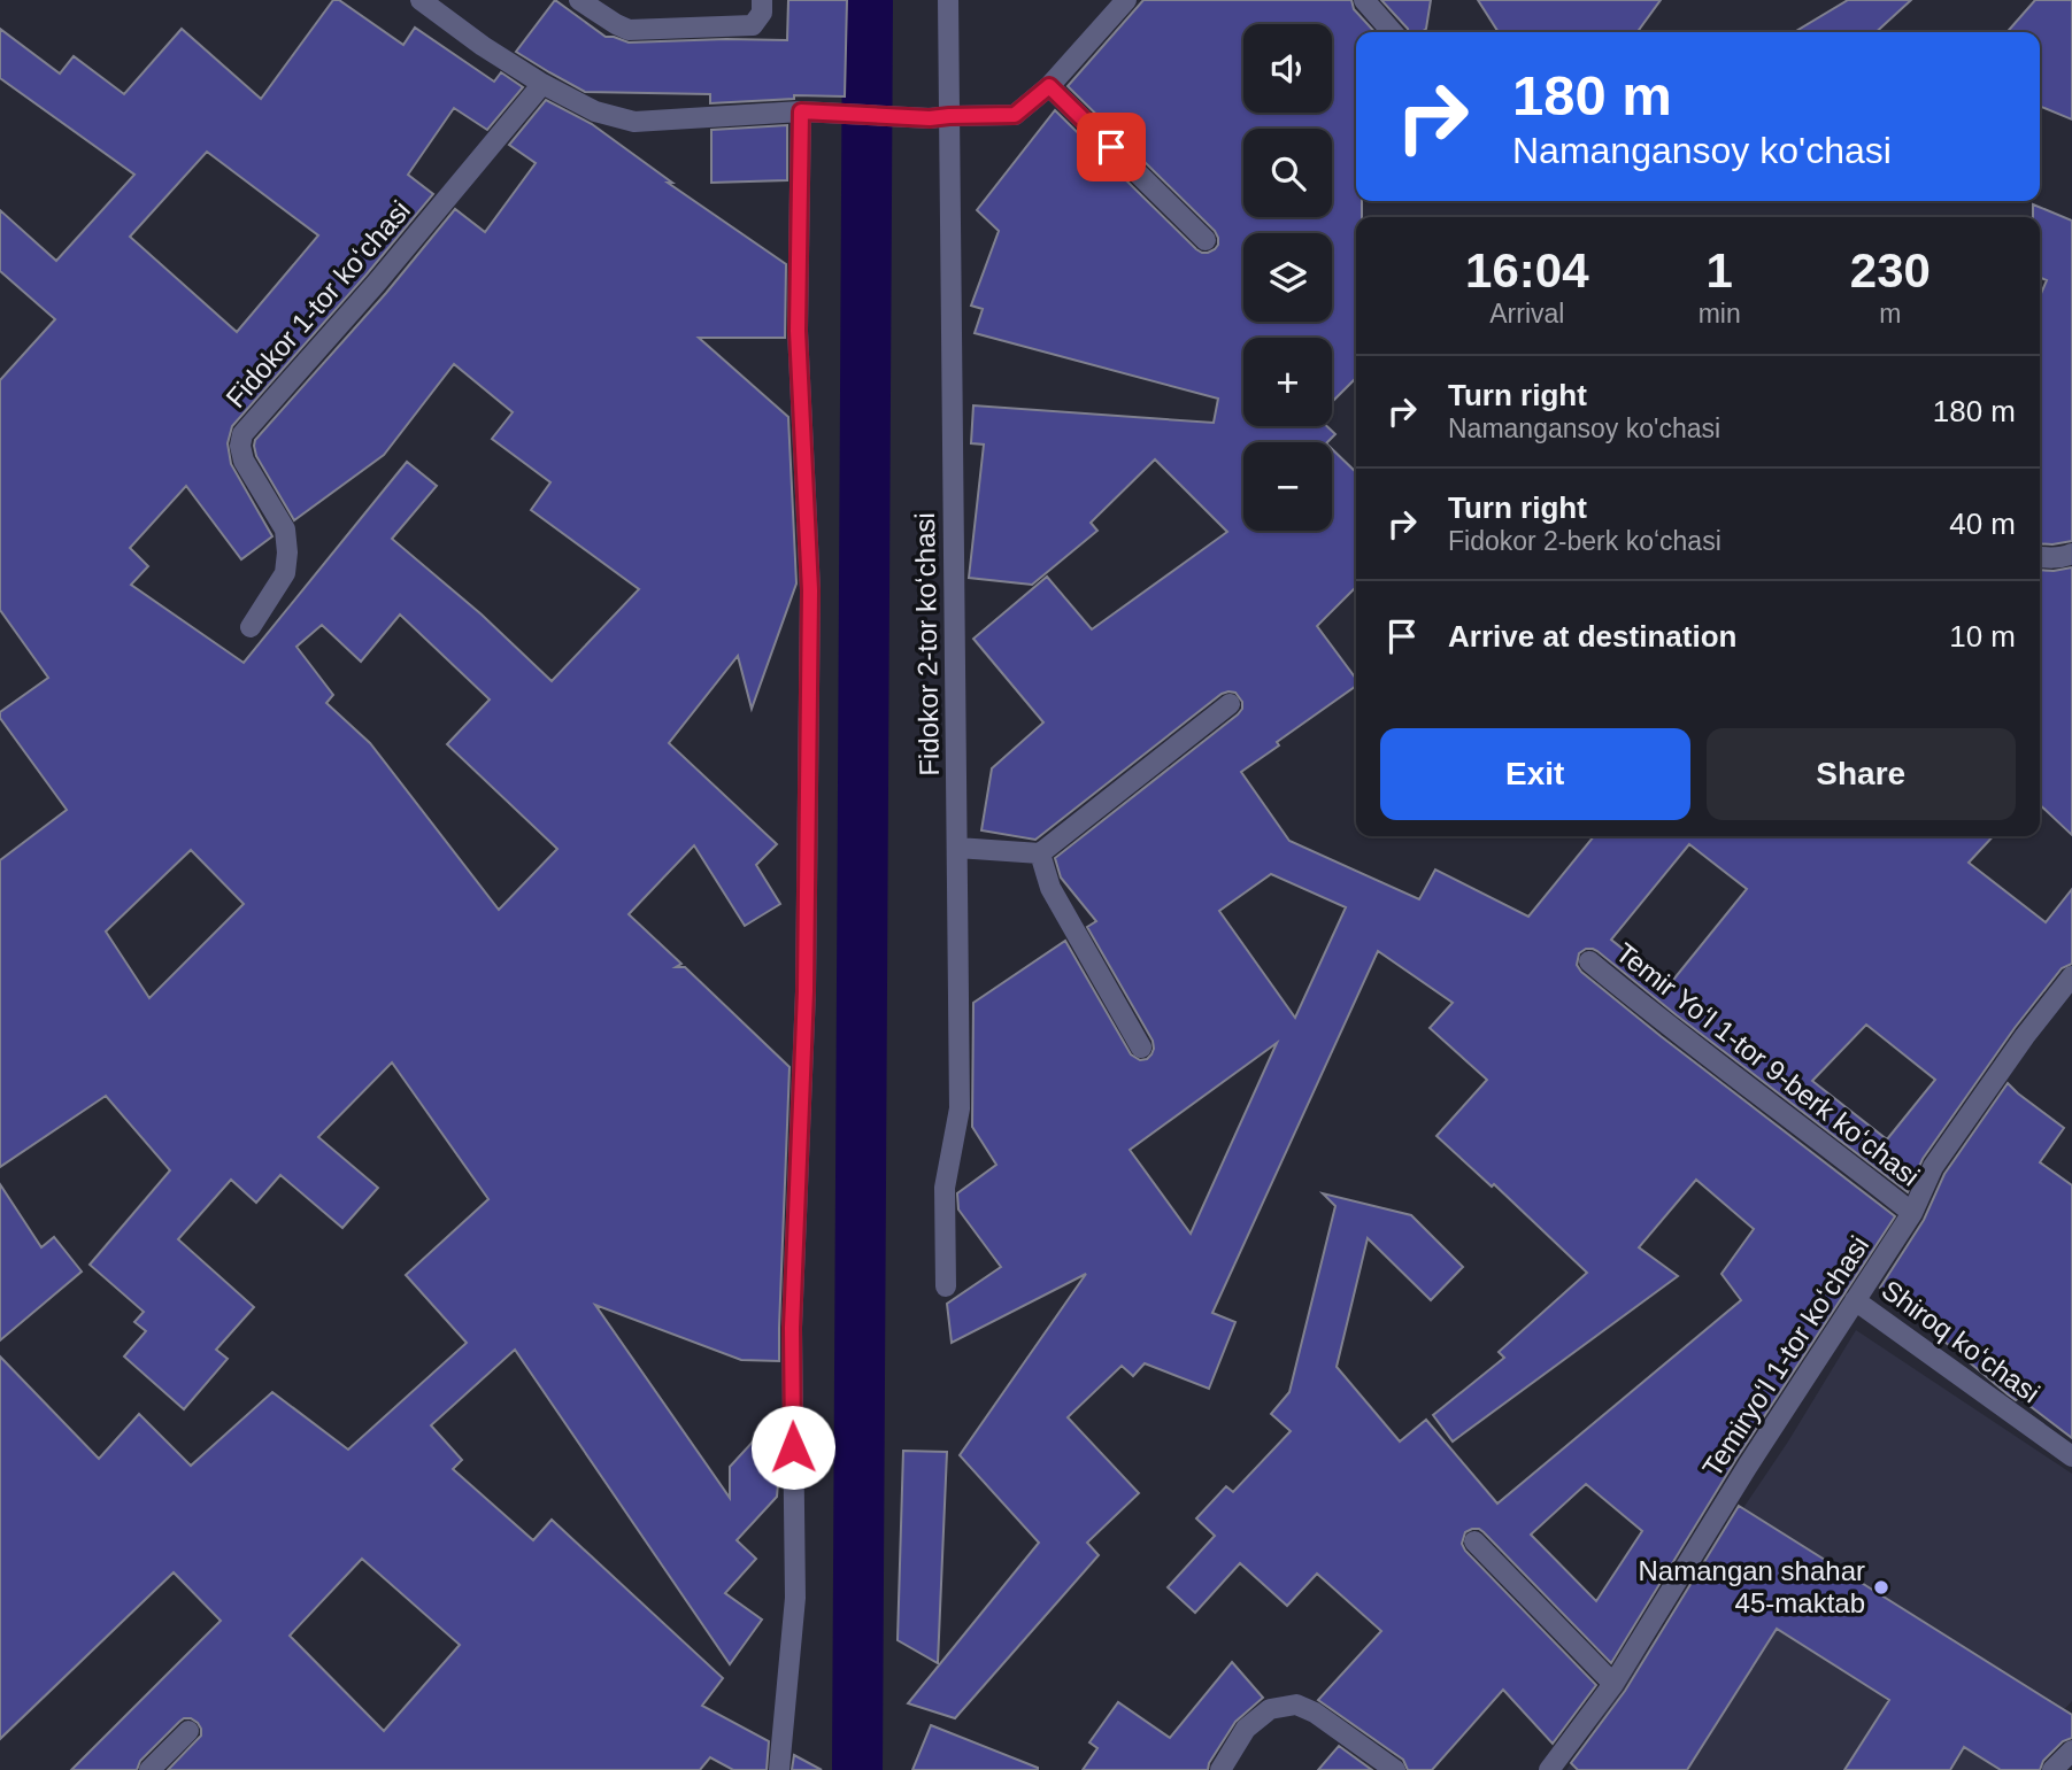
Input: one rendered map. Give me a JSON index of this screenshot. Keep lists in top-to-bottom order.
{
  "streets": {
    "street": [
      "Fidokor 1-tor koʻchasi",
      "Fidokor 2-tor koʻchasi",
      "Temir Yoʻl 1-tor 9-berk koʻchasi",
      "Shiroq koʻchasi",
      "Temiryoʻl 1-tor koʻchasi"
    ]
  },
  "crossings": [
    ["Temir Yoʻl 1-tor 9-berk koʻchasi", "Temiryoʻl 1-tor koʻchasi"],
    ["Shiroq koʻchasi", "Temiryoʻl 1-tor koʻchasi"]
  ],
  "places": ["Namangan shahar 45-maktab"],
  "page": {
    "map_buttons": ["+", "−"],
    "turn": ["180 m", "Namangansoy ko'chasi"],
    "eta": [
      "16:04",
      "Arrival",
      "1",
      "min",
      "230",
      "m"
    ],
    "list": [
      {
        "name": "Turn right",
        "note": "Namangansoy ko'chasi",
        "value": "180 m"
      },
      {
        "name": "Turn right",
        "note": "Fidokor 2-berk koʻchasi",
        "value": "40 m"
      },
      {
        "name": "Arrive at destination",
        "value": "10 m"
      }
    ],
    "buttons": ["Exit", "Share"]
  }
}
